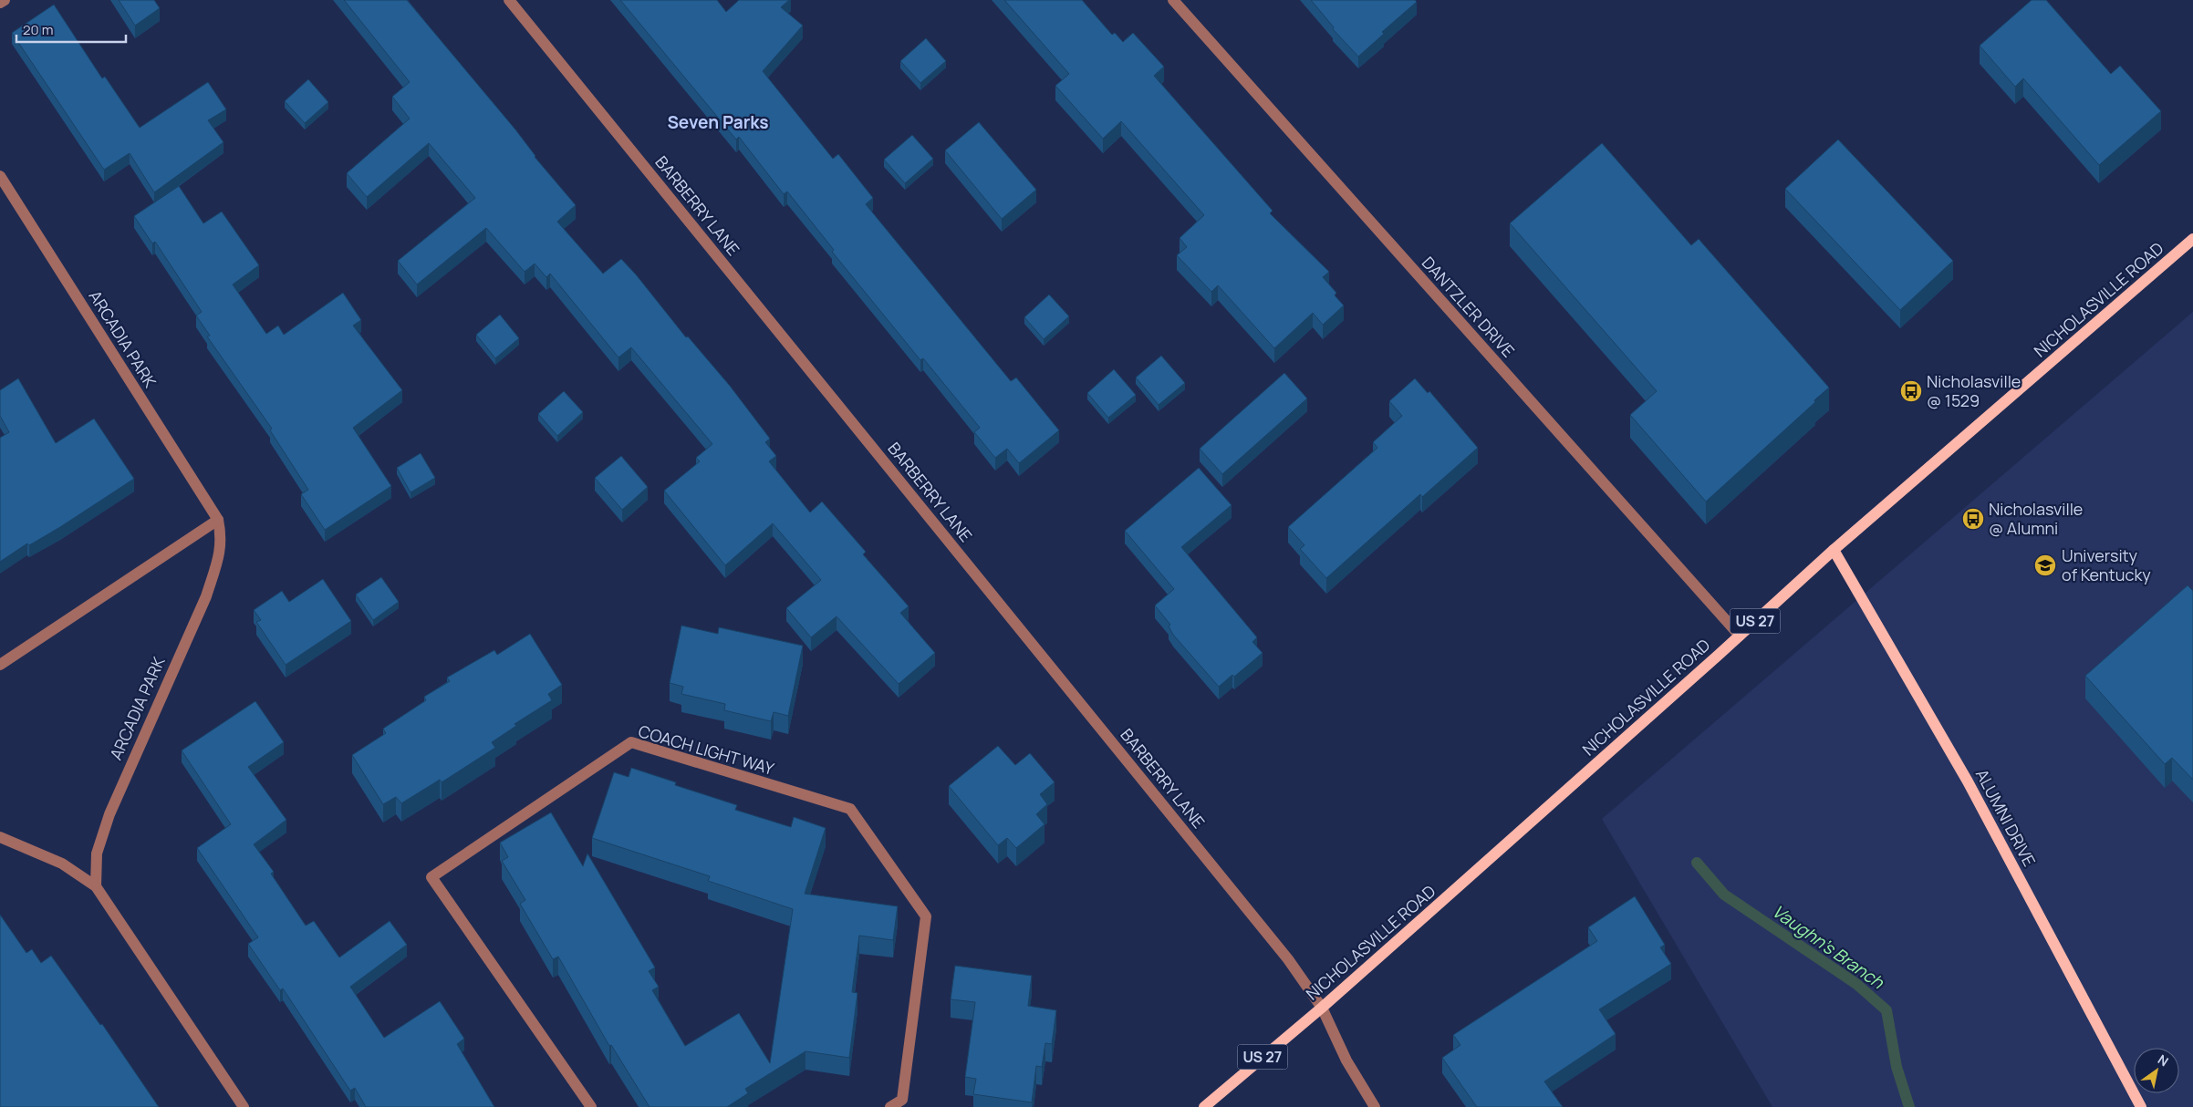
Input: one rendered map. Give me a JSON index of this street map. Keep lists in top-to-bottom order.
{
  "streets": {
    "main road": ["NICHOLASVILLE ROAD", "US 27", "ALUMNI DRIVE"],
    "street": [
      "BARBERRY LANE",
      "DANTZLER DRIVE",
      "ARCADIA PARK",
      "COACH LIGHT WAY"
    ]
  },
  "crossings": [
    ["BARBERRY LANE", "NICHOLASVILLE ROAD"],
    ["NICHOLASVILLE ROAD", "DANTZLER DRIVE"],
    ["NICHOLASVILLE ROAD", "ALUMNI DRIVE"]
  ],
  "districts": ["Seven Parks"],
  "water": ["Vaughn's Branch"],
  "places": {
    "bus stop": ["Nicholasville @ 1529", "Nicholasville @ Alumni"],
    "school or university": ["University of Kentucky"]
  },
  "scale_bar": "20 m",
  "north": "top right"
}
